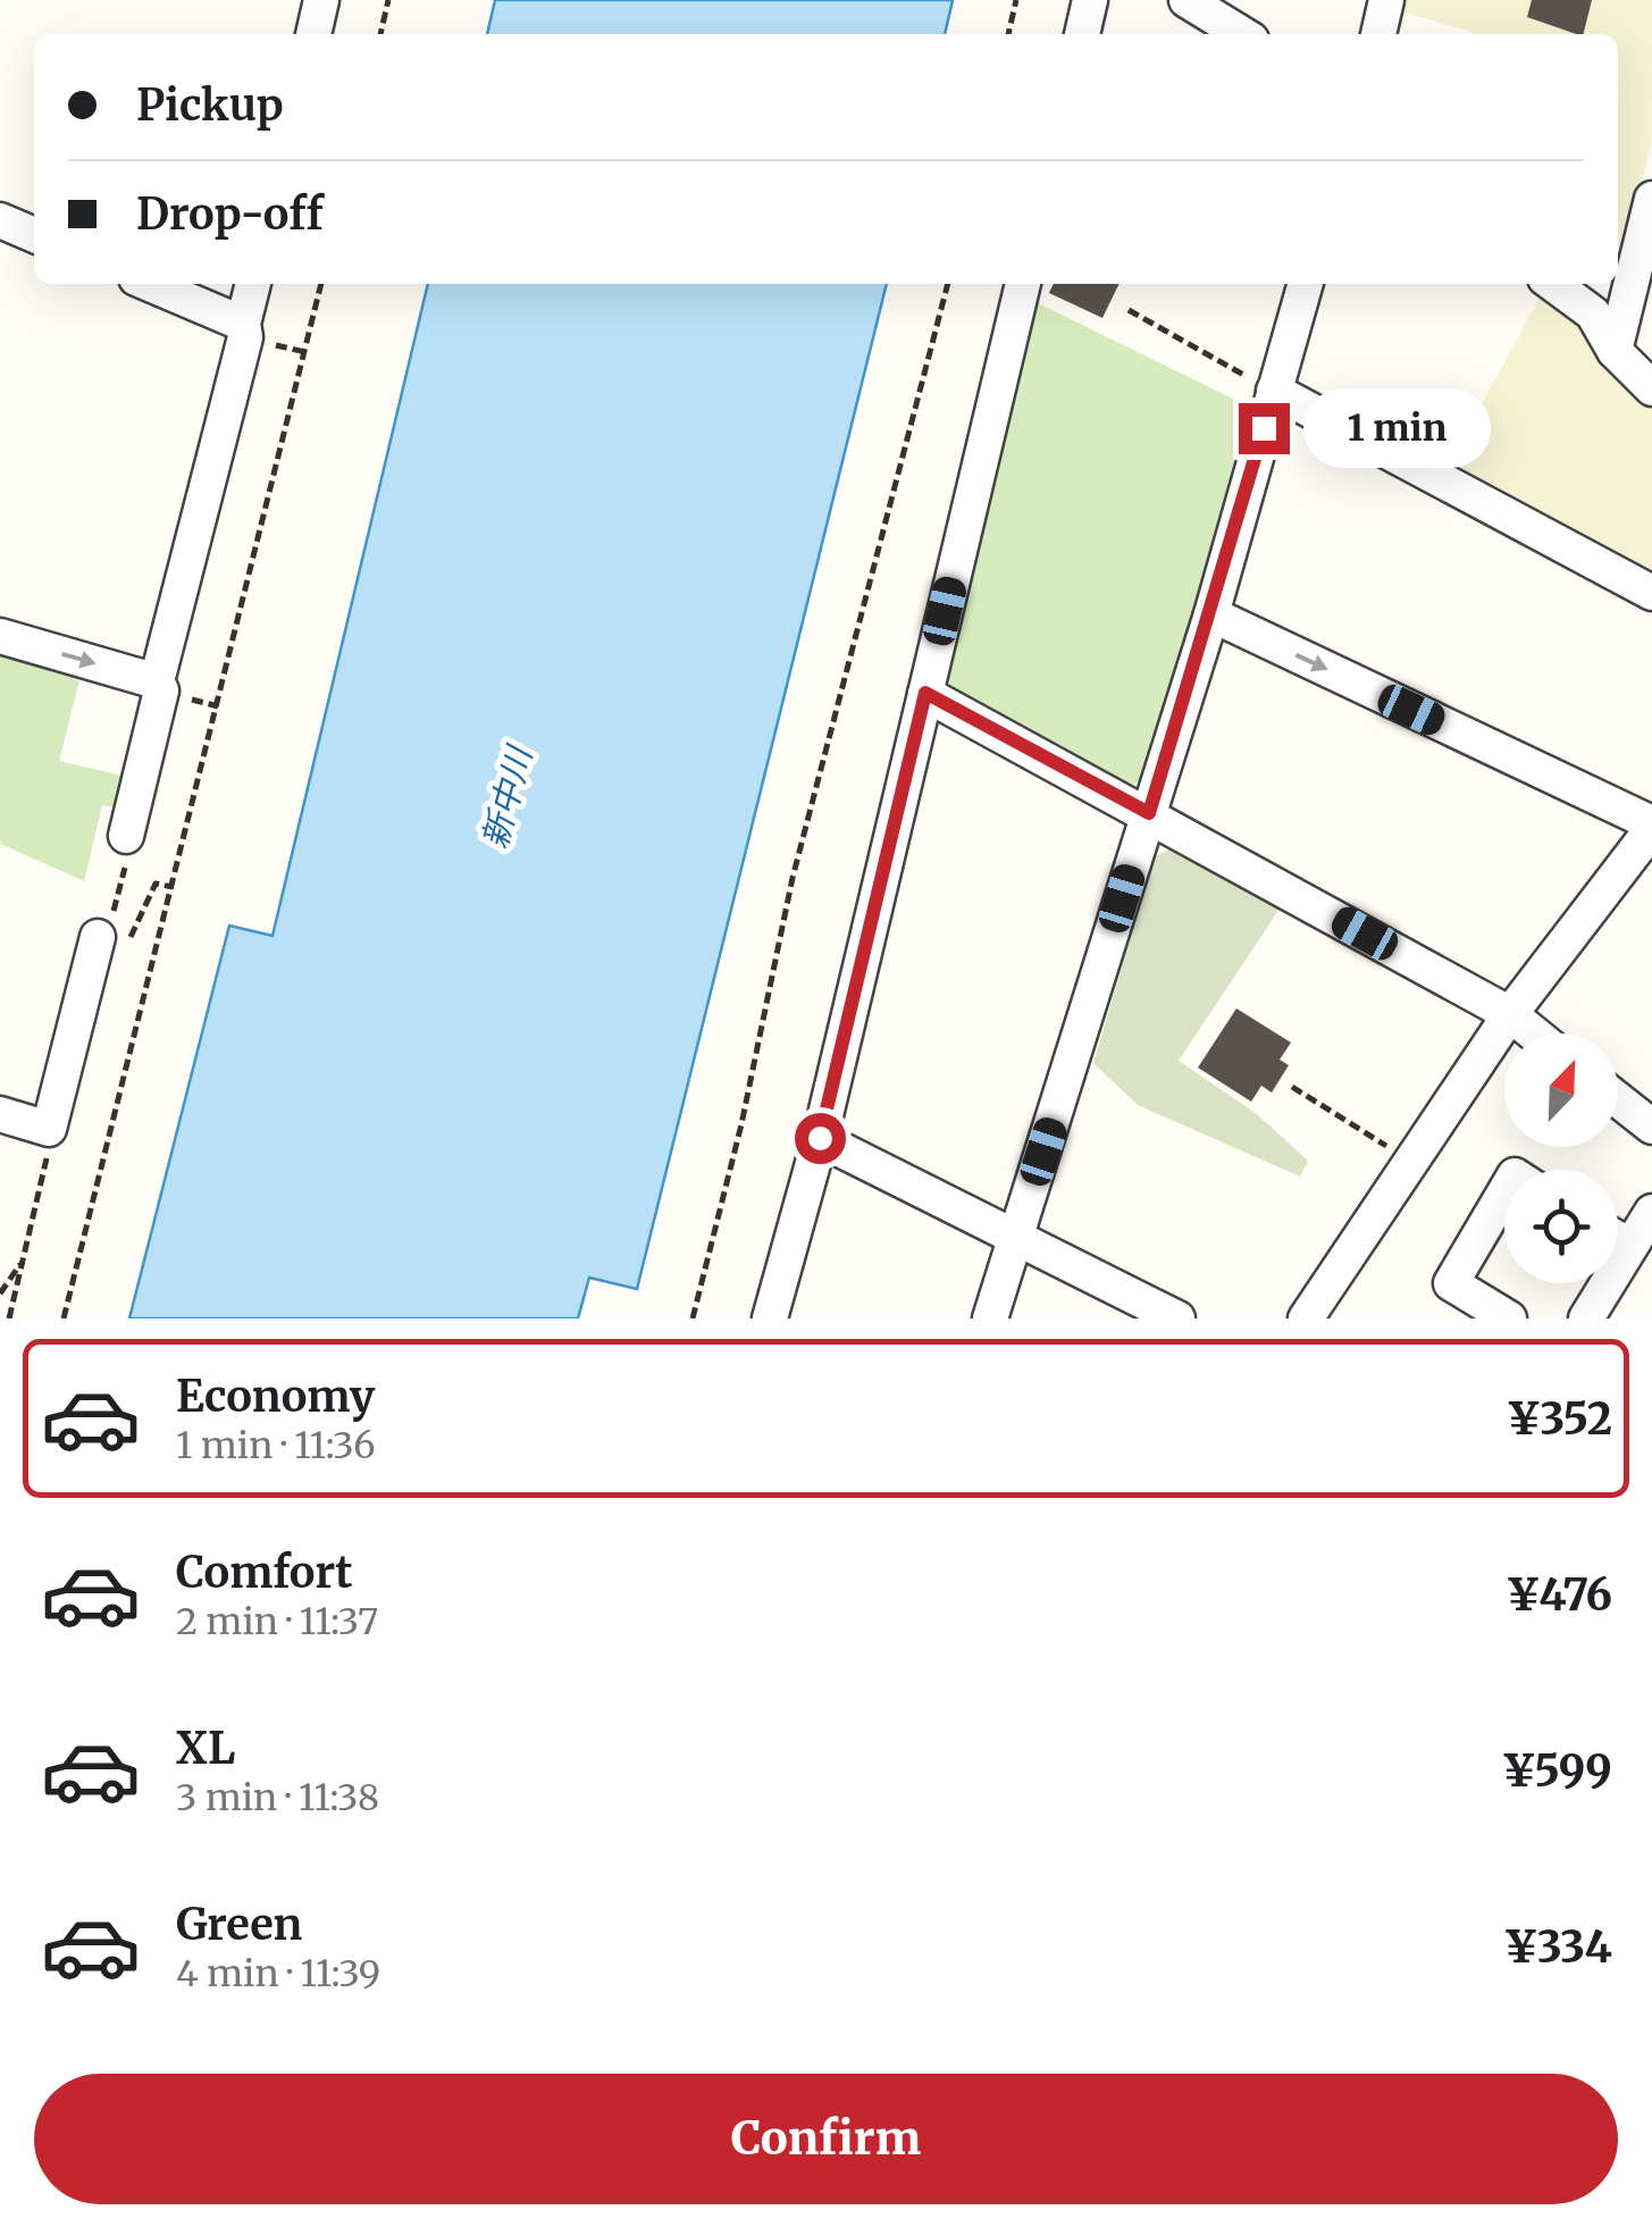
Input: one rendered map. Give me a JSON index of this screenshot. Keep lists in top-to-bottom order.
{
  "water": ["新中川"],
  "north": "top right",
  "page": {
    "banner": ["Pickup", "Drop-off"],
    "bubble": "1 min",
    "list": [
      {
        "name": "Economy",
        "note": "1 min · 11:36",
        "value": "¥352"
      },
      {
        "name": "Comfort",
        "note": "2 min · 11:37",
        "value": "¥476"
      },
      {
        "name": "XL",
        "note": "3 min · 11:38",
        "value": "¥599"
      },
      {
        "name": "Green",
        "note": "4 min · 11:39",
        "value": "¥334"
      }
    ],
    "buttons": "Confirm"
  }
}
